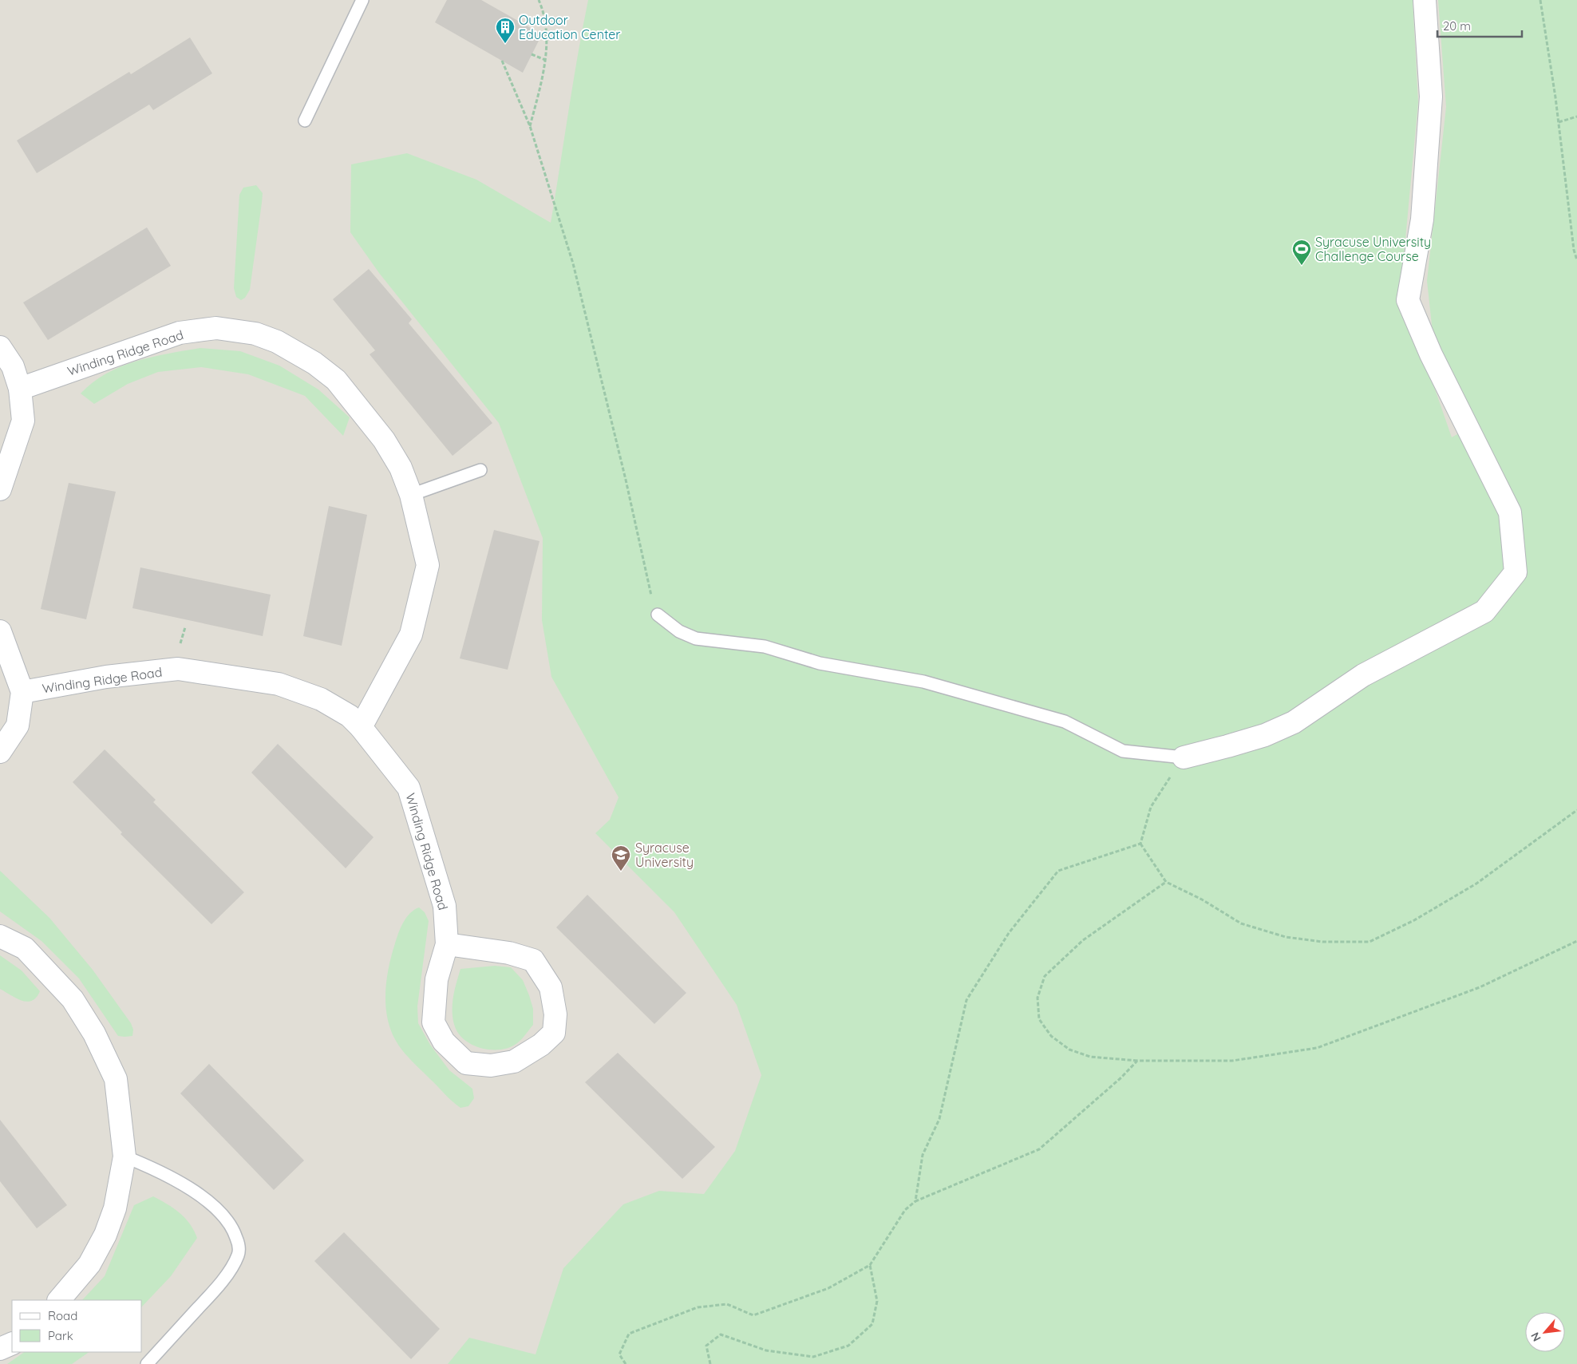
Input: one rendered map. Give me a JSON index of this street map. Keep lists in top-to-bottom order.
{
  "streets": {
    "street": ["Winding Ridge Road"]
  },
  "places": {
    "building": ["Outdoor Education Center"],
    "sports": ["Syracuse University Challenge Course"],
    "school or university": ["Syracuse University"]
  },
  "legend": ["Road", "Park"],
  "scale_bar": "20 m",
  "north": "bottom left"
}
